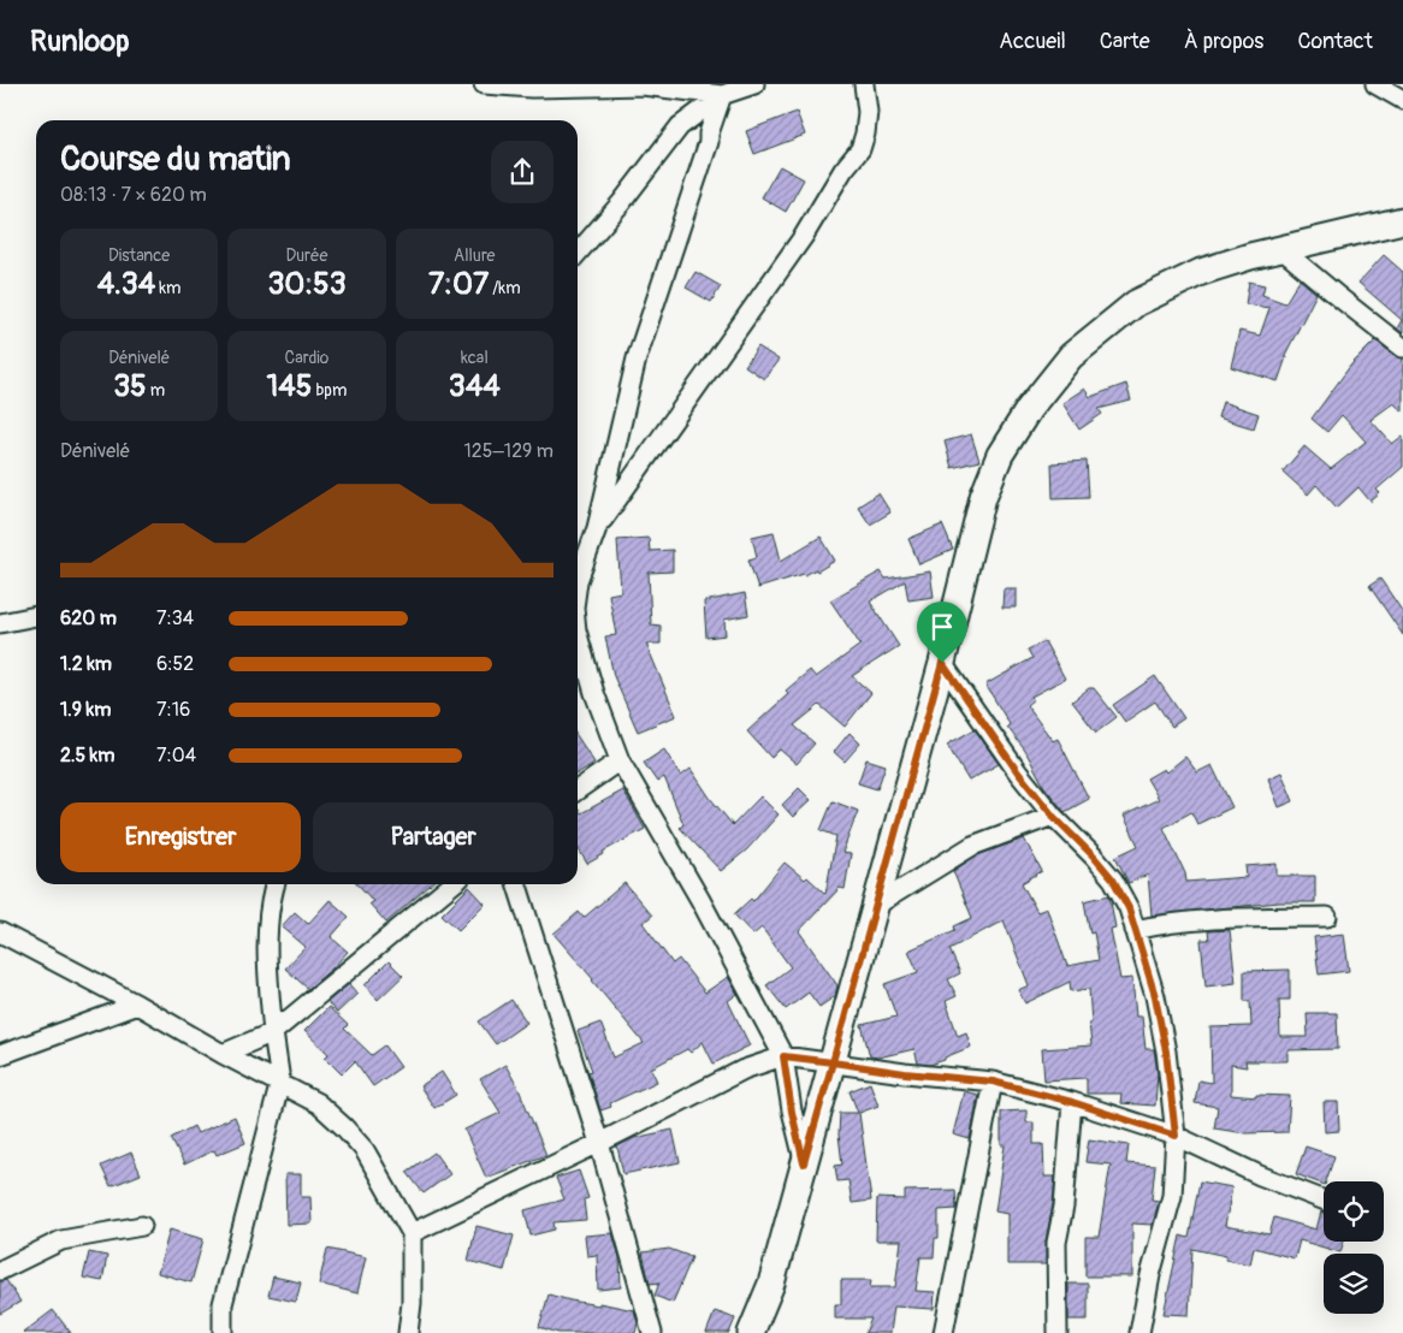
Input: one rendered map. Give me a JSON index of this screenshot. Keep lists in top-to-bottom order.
{
  "page": {
    "header": "Runloop",
    "nav": [
      "Accueil",
      "Carte",
      "À propos",
      "Contact"
    ],
    "heading": ["Course du matin", "08:13 · 7 × 620 m"],
    "stats": [
      ["Distance", "4.34 km"],
      ["Durée", "30:53"],
      ["Allure", "7:07 /km"],
      ["Dénivelé", "35 m"],
      ["Cardio", "145 bpm"],
      ["kcal", "344"]
    ],
    "chart": ["Dénivelé", "125–129 m"],
    "list": [
      {
        "name": "620 m",
        "note": "7:34"
      },
      {
        "name": "1.2 km",
        "note": "6:52"
      },
      {
        "name": "1.9 km",
        "note": "7:16"
      },
      {
        "name": "2.5 km",
        "note": "7:04"
      }
    ],
    "buttons": ["Enregistrer", "Partager"]
  }
}
